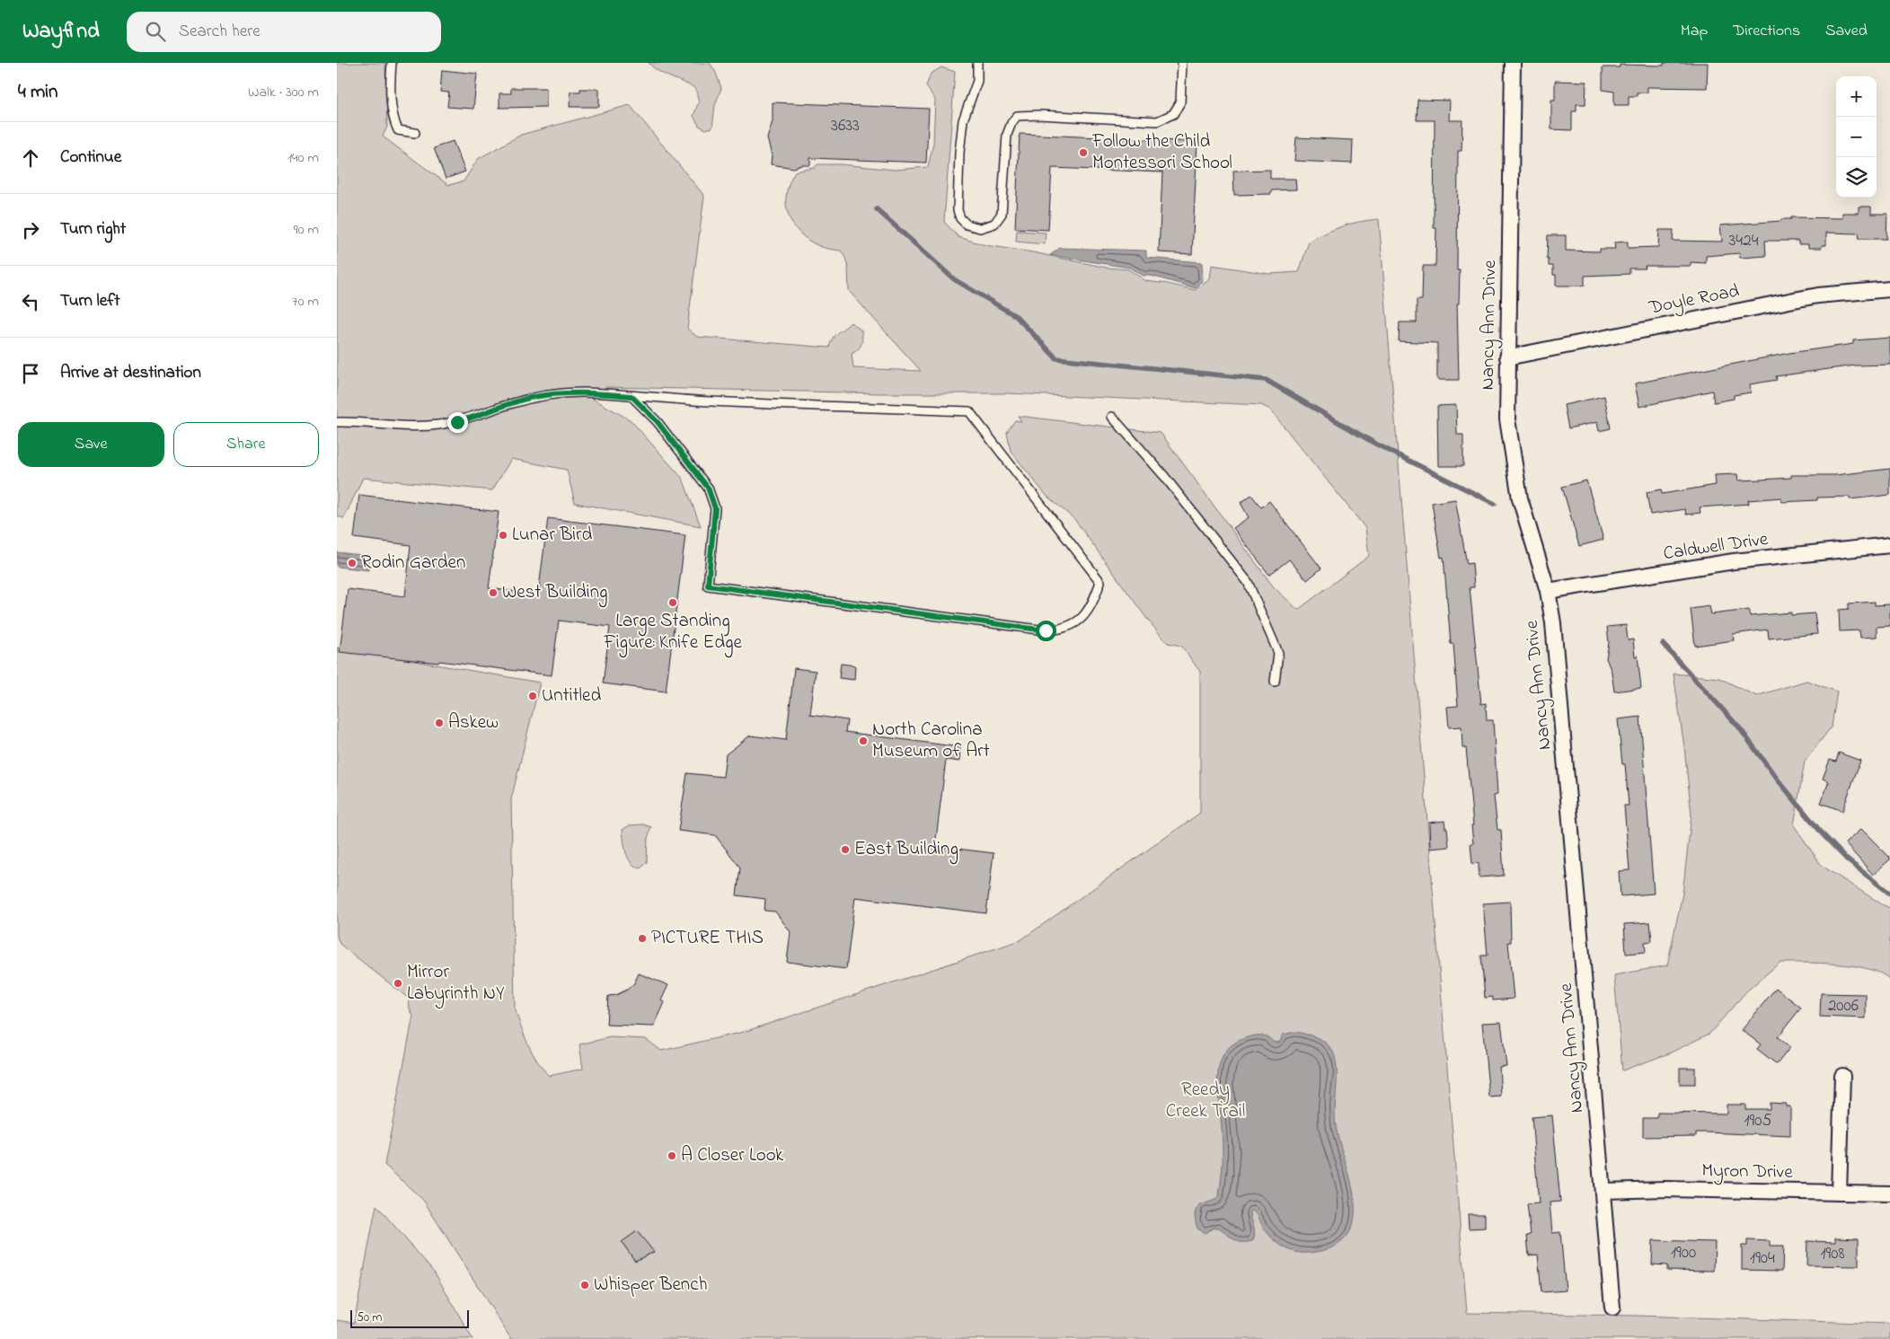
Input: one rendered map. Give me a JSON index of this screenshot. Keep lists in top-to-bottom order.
{
  "streets": {
    "street": [
      "Doyle Road",
      "Nancy Ann Drive",
      "Caldwell Drive",
      "Myron Drive"
    ]
  },
  "crossings": [
    ["Doyle Road", "Nancy Ann Drive"],
    ["Nancy Ann Drive", "Caldwell Drive"],
    ["Nancy Ann Drive", "Myron Drive"]
  ],
  "parks": ["Reedy Creek Trail"],
  "places": [
    "Follow the Child Montessori School",
    "Lunar Bird",
    "Rodin Garden",
    "West Building",
    "Large Standing Figure: Knife Edge",
    "Untitled",
    "Askew",
    "North Carolina Museum of Art",
    "East Building",
    "PICTURE THIS",
    "Mirror Labyrinth NY",
    "A Closer Look",
    "Whisper Bench"
  ],
  "house_numbers": [
    "3633",
    "3424",
    "2006",
    "1905",
    "1900",
    "1908",
    "1904"
  ],
  "scale_bar": "50 m",
  "page": {
    "header": "Wayfind",
    "search": "Search here",
    "nav": ["Map", "Directions", "Saved"],
    "heading": ["4 min", "Walk · 300 m"],
    "map_buttons": ["+", "−"],
    "list": [
      ["Continue", "140 m"],
      ["Turn right", "90 m"],
      ["Turn left", "70 m"],
      "Arrive at destination"
    ],
    "buttons": ["Save", "Share"],
    "scale": "50 m"
  }
}
